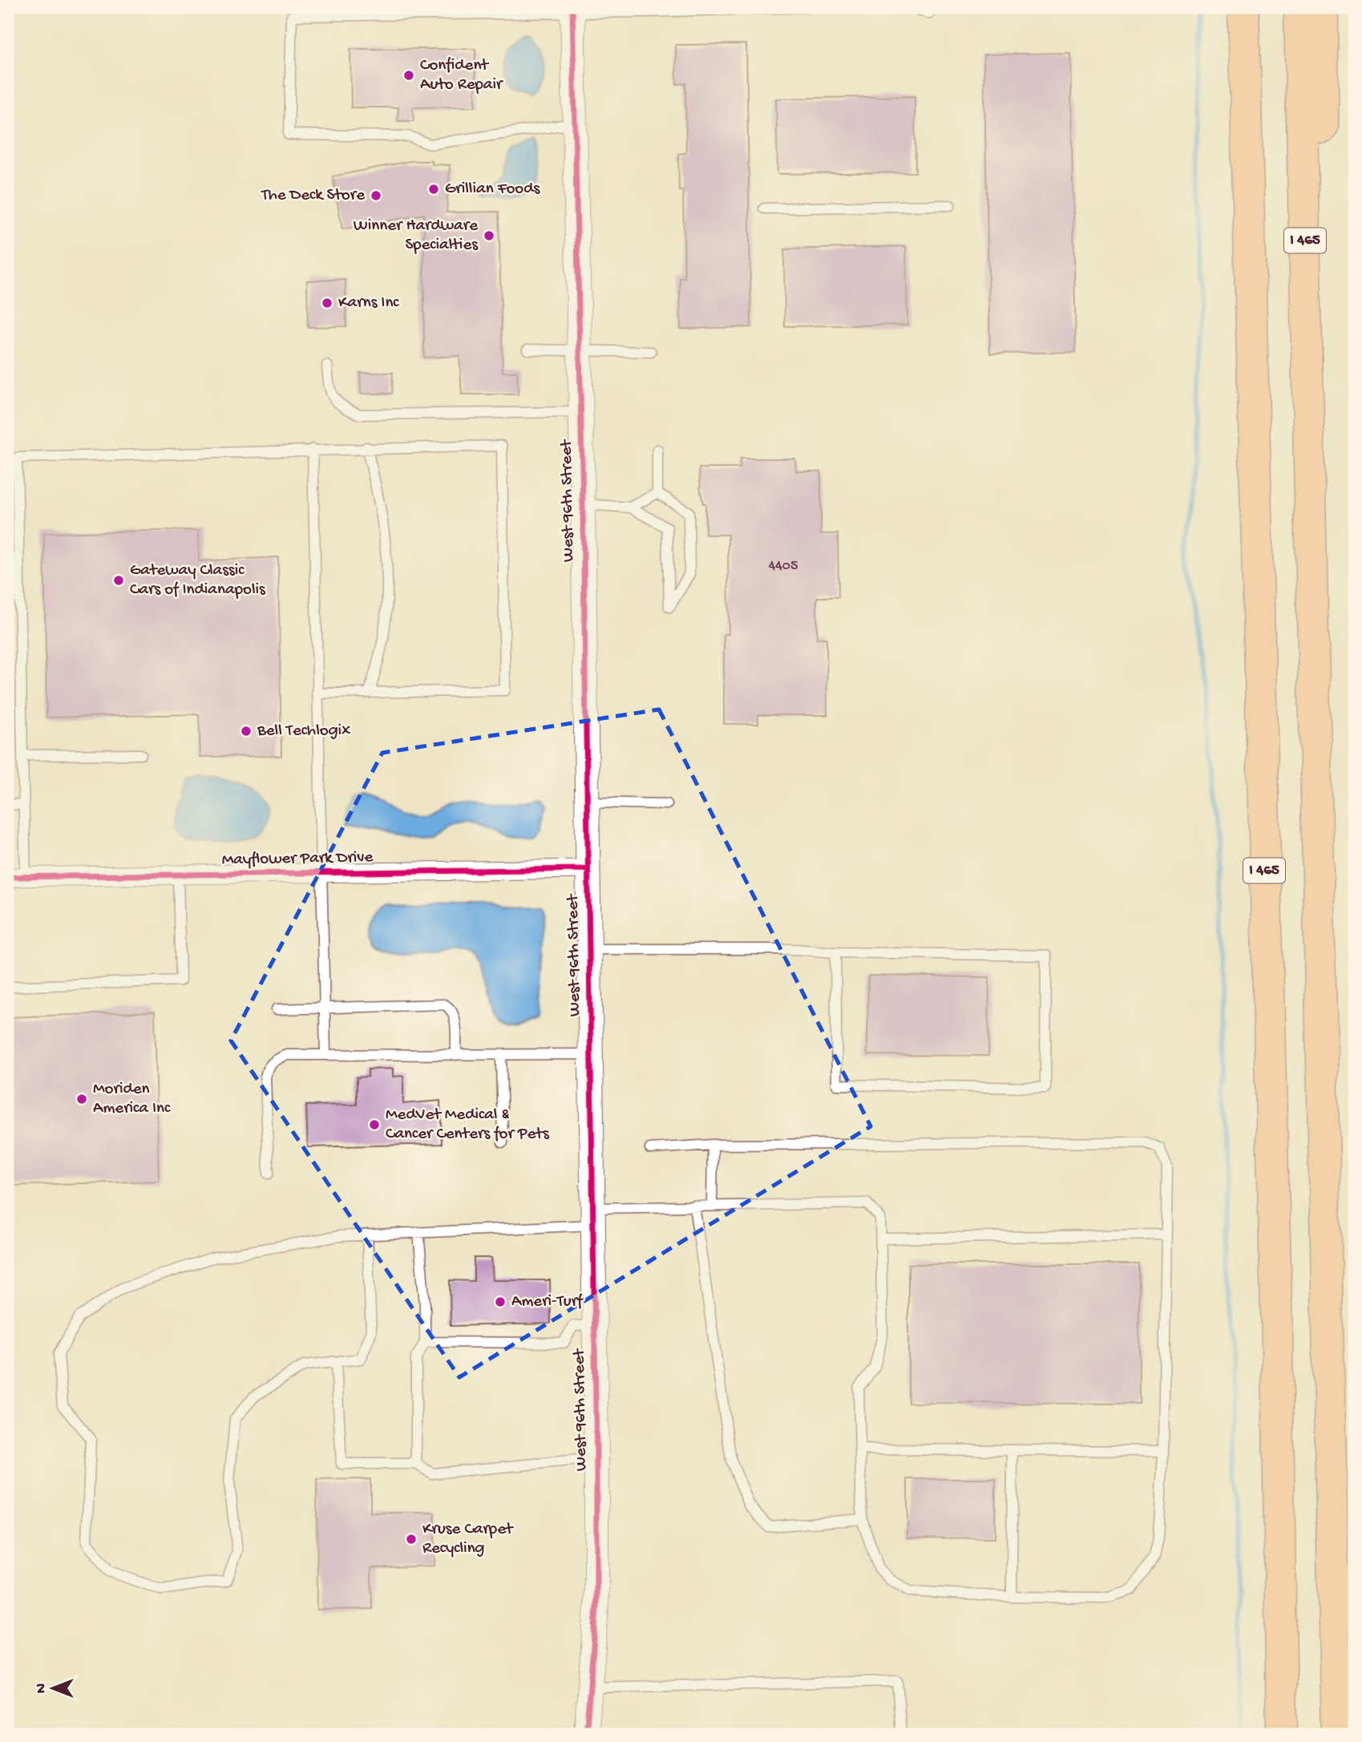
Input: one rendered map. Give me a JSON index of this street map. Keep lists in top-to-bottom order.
{
  "streets": {
    "highway": ["I 465"],
    "street": ["West 96th Street", "Mayflower Park Drive"]
  },
  "crossings": [
    ["West 96th Street", "Mayflower Park Drive"]
  ],
  "places": [
    "Confident Auto Repair",
    "Grillian Foods",
    "The Deck Store",
    "Winner Hardware Specialties",
    "Karns Inc",
    "Gateway Classic Cars of Indianapolis",
    "Bell Techlogix",
    "Moriden America Inc",
    "MedVet Medical & Cancer Centers for Pets",
    "Ameri-Turf",
    "Kruse Carpet Recycling"
  ],
  "house_numbers": ["4405"],
  "north": "left"
}
